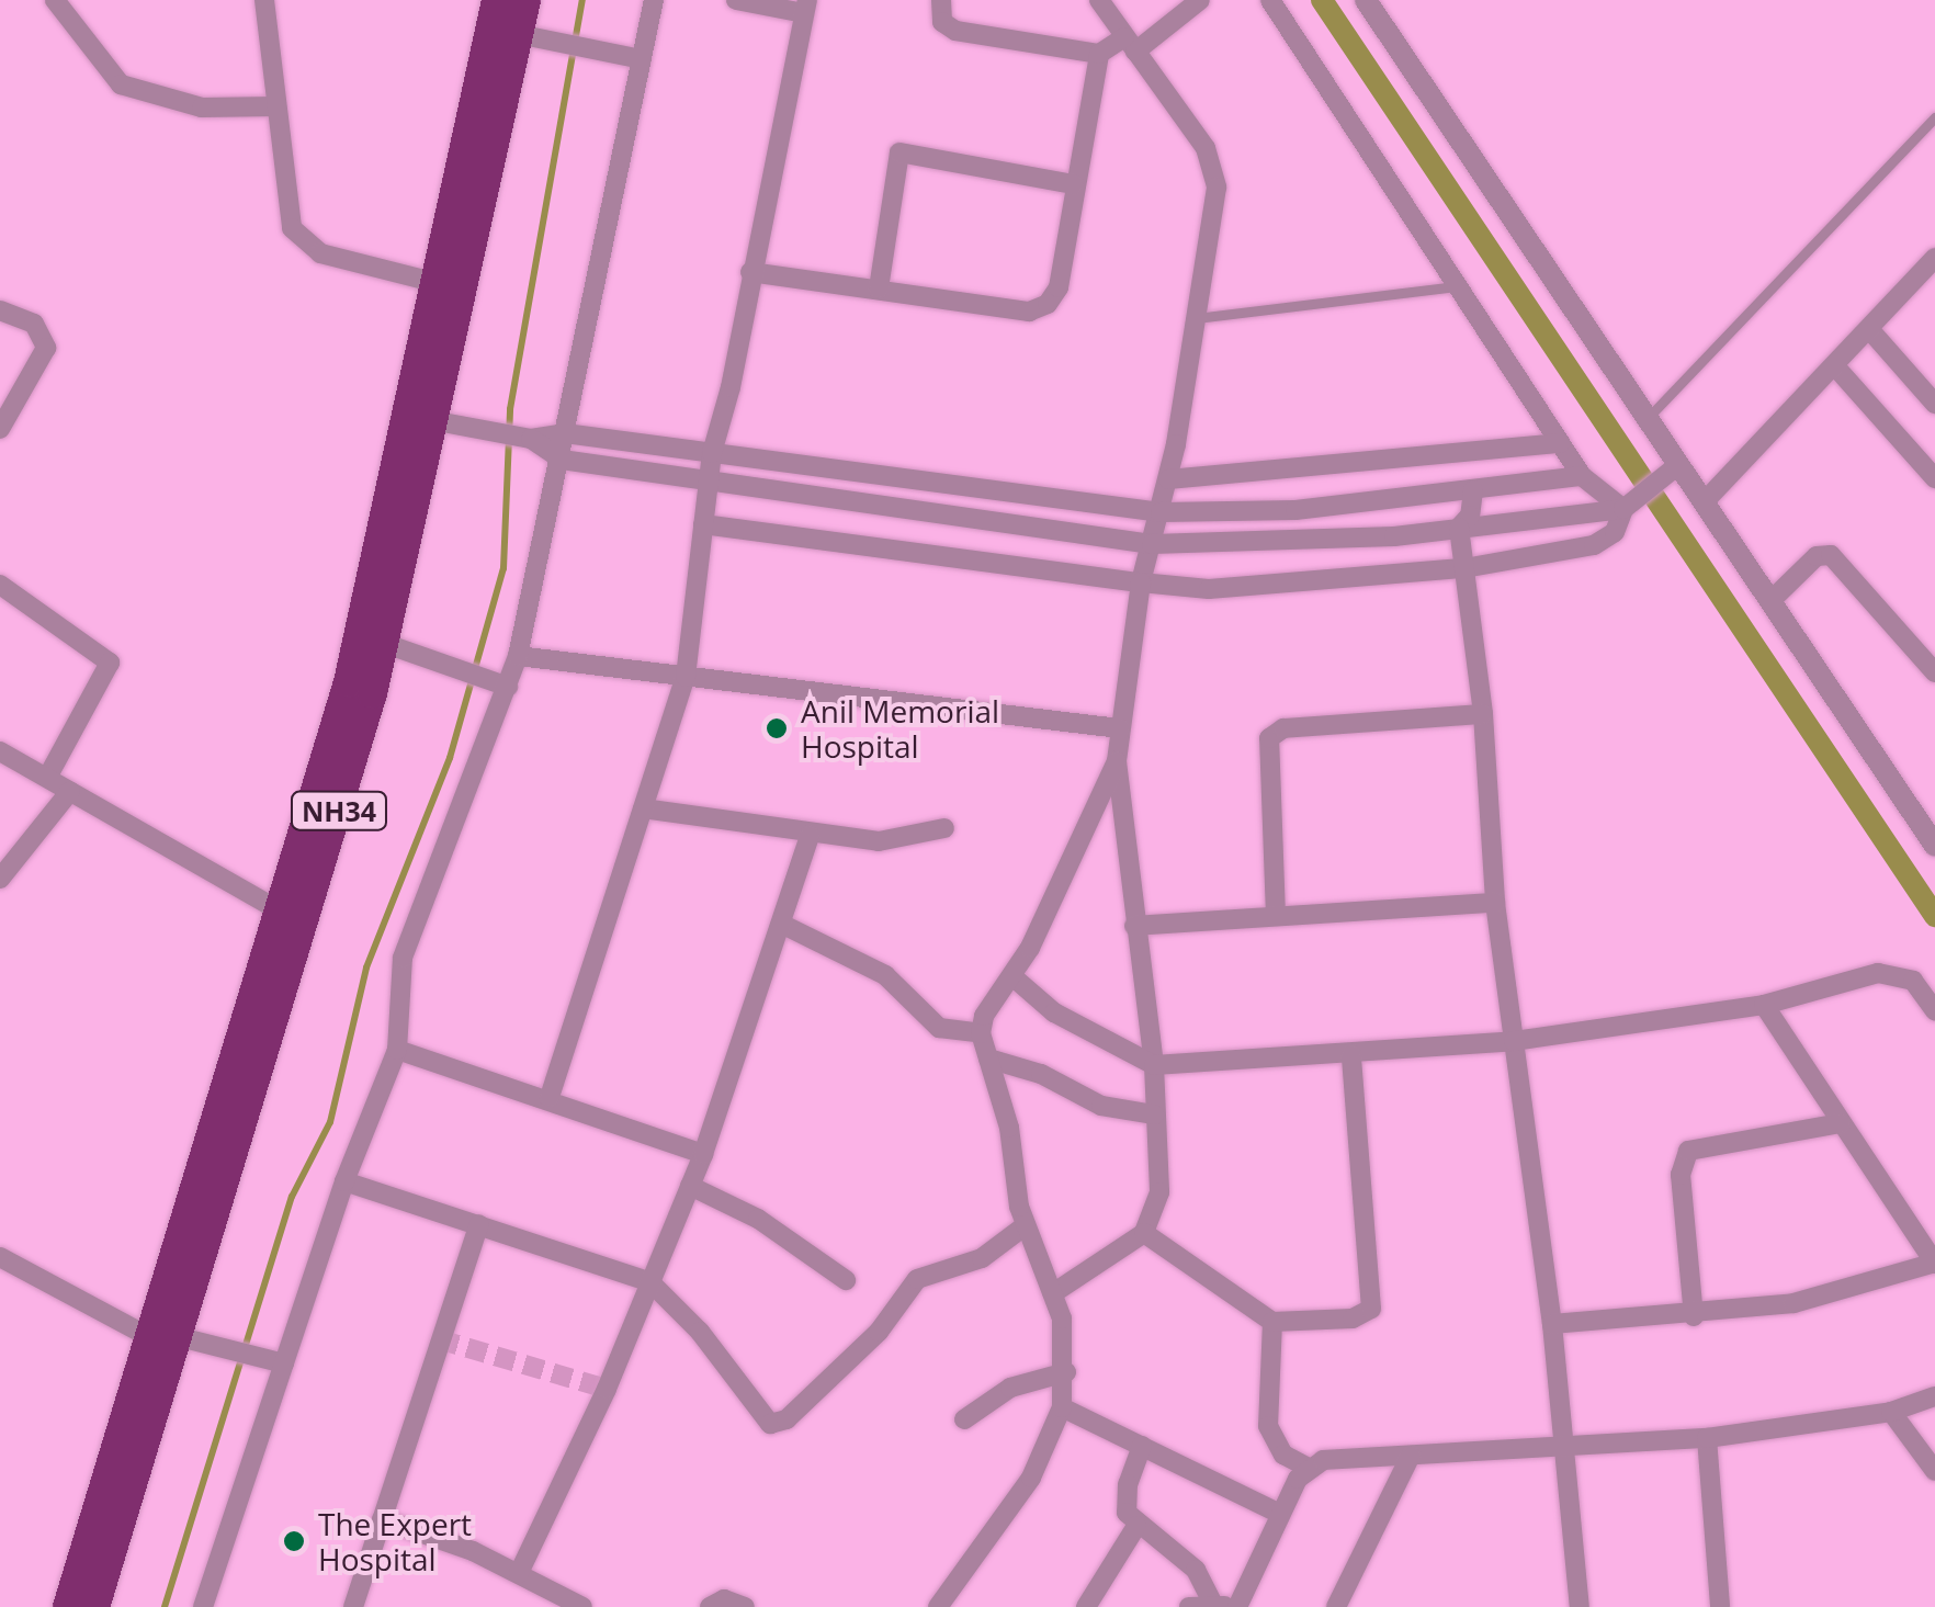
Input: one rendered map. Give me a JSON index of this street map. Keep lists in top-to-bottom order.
{
  "streets": {
    "highway": ["NH34"]
  },
  "places": ["Anil Memorial Hospital", "The Expert Hospital"]
}
